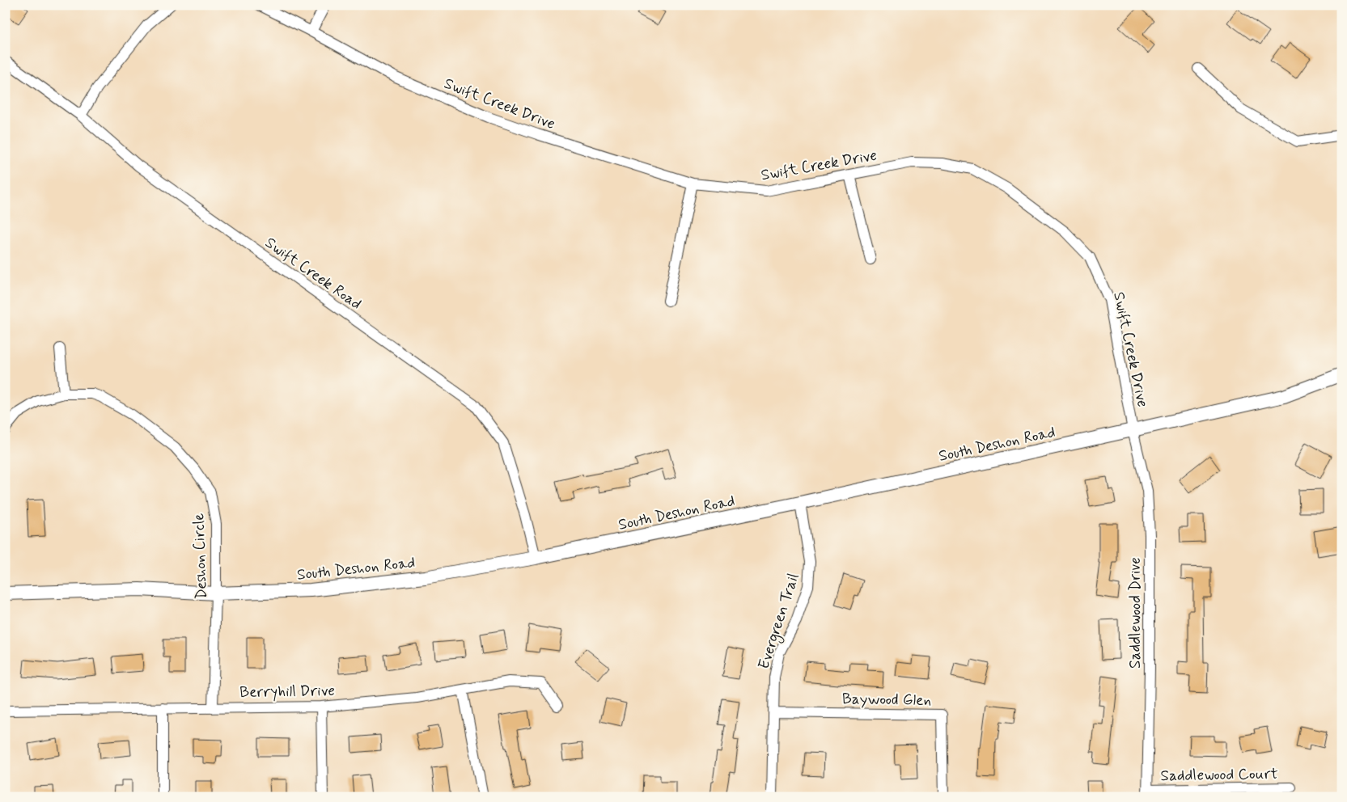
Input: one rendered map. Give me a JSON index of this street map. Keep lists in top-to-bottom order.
{
  "streets": {
    "street": [
      "Swift Creek Drive",
      "Swift Creek Road",
      "South Deshon Road",
      "Deshon Circle",
      "Saddlewood Drive",
      "Evergreen Trail",
      "Berryhill Drive",
      "Baywood Glen",
      "Saddlewood Court"
    ]
  },
  "crossings": [
    ["Swift Creek Drive", "South Deshon Road"],
    ["Swift Creek Drive", "Saddlewood Drive"],
    ["Swift Creek Road", "South Deshon Road"],
    ["South Deshon Road", "Deshon Circle"],
    ["South Deshon Road", "Saddlewood Drive"],
    ["South Deshon Road", "Evergreen Trail"],
    ["Deshon Circle", "Berryhill Drive"],
    ["Saddlewood Drive", "Saddlewood Court"],
    ["Evergreen Trail", "Baywood Glen"]
  ]
}
